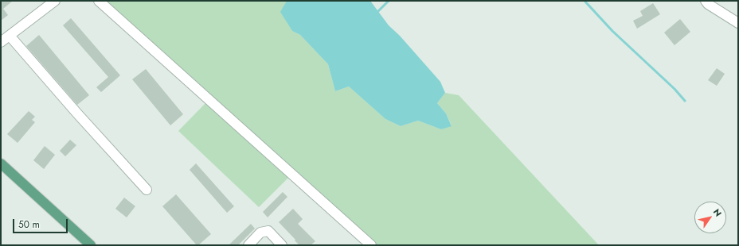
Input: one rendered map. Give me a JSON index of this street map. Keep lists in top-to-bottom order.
{
  "scale_bar": "50 m",
  "north": "top right"
}
